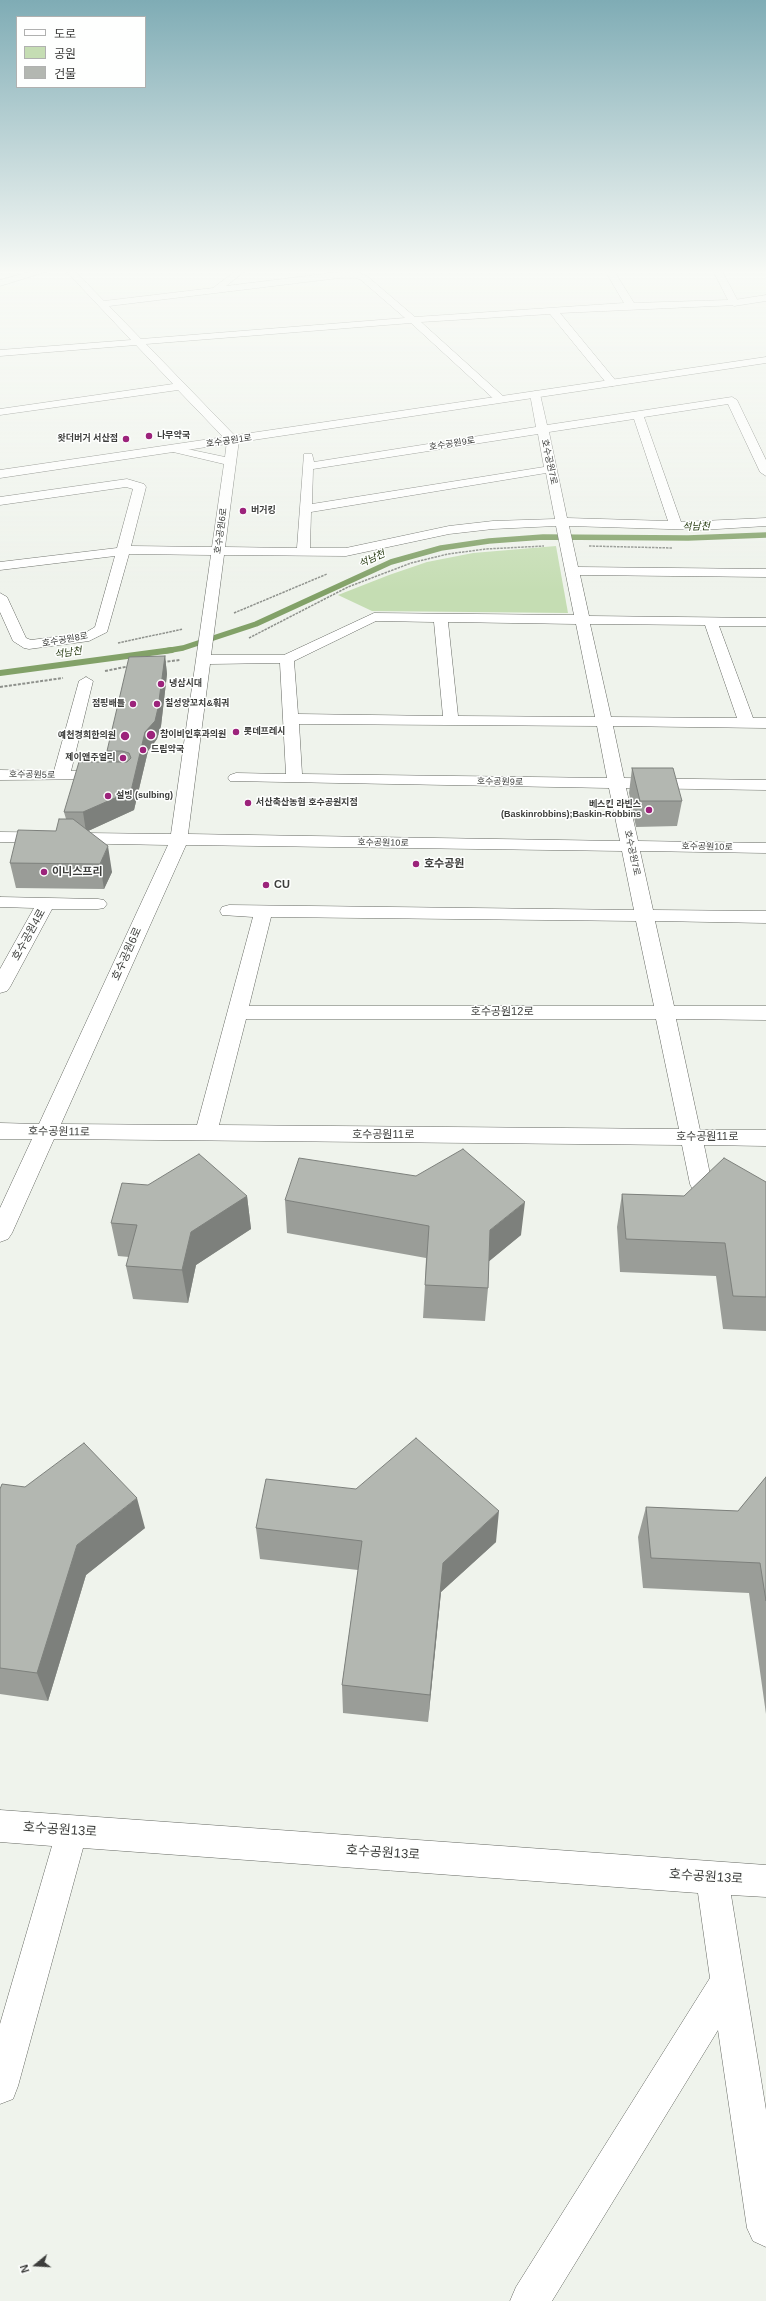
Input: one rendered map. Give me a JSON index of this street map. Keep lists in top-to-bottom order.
{
  "streets": {
    "street": [
      "호수공원1로",
      "호수공원9로",
      "호수공원7로",
      "호수공원6로",
      "호수공원8로",
      "호수공원5로",
      "호수공원10로",
      "호수공원4로",
      "호수공원12로",
      "호수공원11로",
      "호수공원13로"
    ]
  },
  "crossings": [
    ["호수공원1로", "호수공원7로"],
    ["호수공원1로", "호수공원6로"],
    ["호수공원9로", "호수공원7로"],
    ["호수공원7로", "호수공원10로"],
    ["호수공원7로", "호수공원12로"],
    ["호수공원7로", "호수공원11로"],
    ["호수공원6로", "호수공원10로"],
    ["호수공원6로", "호수공원11로"]
  ],
  "water": ["석남천"],
  "places": [
    "나무약국",
    "왓더버거 서산점",
    "버거킹",
    "냉삼시대",
    "점핑배틀",
    "칠성양꼬치&훠궈",
    "롯데프레시",
    "참이비인후과의원",
    "예천경희한의원",
    "드림약국",
    "제이앤주얼리",
    "설빙 (sulbing)",
    "서산축산농협 호수공원지점",
    "베스킨 라빈스 (Baskinrobbins);Baskin-Robbins",
    "호수공원",
    "이니스프리",
    "CU"
  ],
  "legend": ["도로", "공원", "건물"],
  "north": "left"
}
